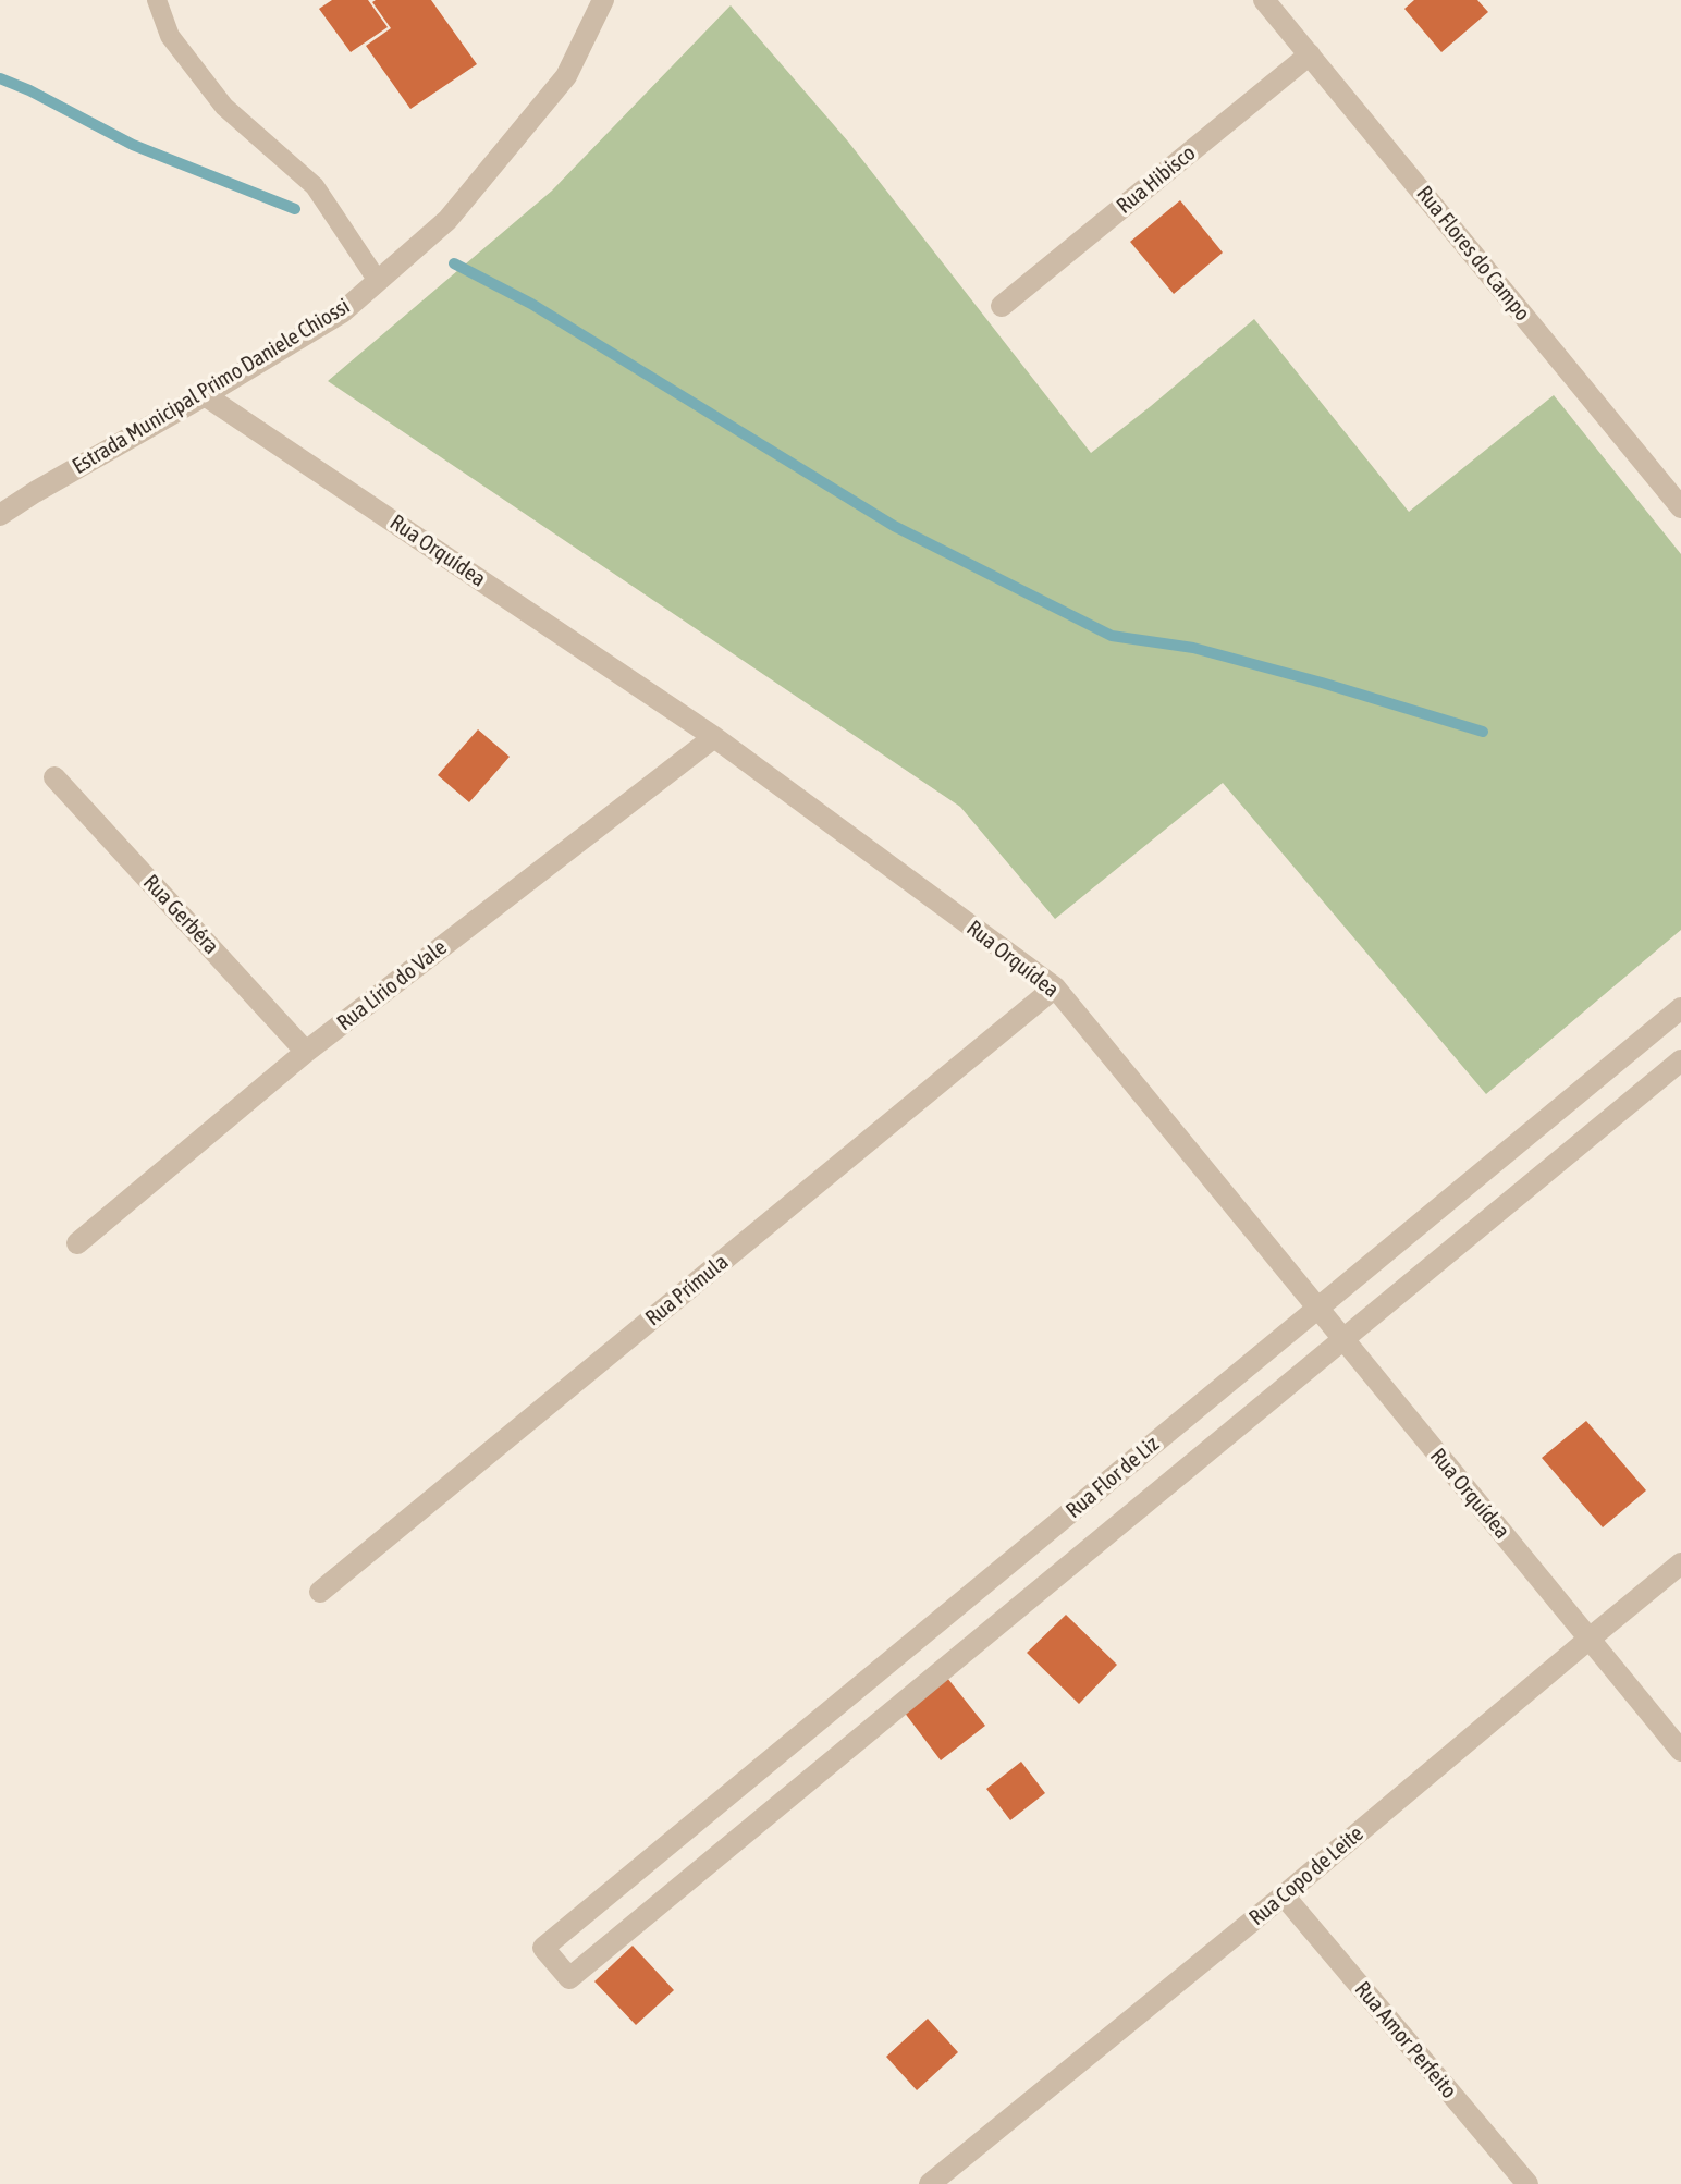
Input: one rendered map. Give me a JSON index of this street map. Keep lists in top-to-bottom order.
{
  "streets": {
    "street": [
      "Rua Hibisco",
      "Rua Flores do Campo",
      "Estrada Municipal Primo Daniele Chiossi",
      "Rua Orquídea",
      "Rua Gerbéra",
      "Rua Lírio do Vale",
      "Rua Prímula",
      "Rua Flor de Liz",
      "Rua Copo de Leite",
      "Rua Amor Perfeito"
    ]
  },
  "crossings": [
    ["Rua Hibisco", "Rua Flores do Campo"],
    ["Estrada Municipal Primo Daniele Chiossi", "Rua Orquídea"],
    ["Rua Orquídea", "Rua Lírio do Vale"],
    ["Rua Orquídea", "Rua Prímula"],
    ["Rua Orquídea", "Rua Flor de Liz"],
    ["Rua Orquídea", "Rua Copo de Leite"],
    ["Rua Gerbéra", "Rua Lírio do Vale"],
    ["Rua Copo de Leite", "Rua Amor Perfeito"]
  ]
}
